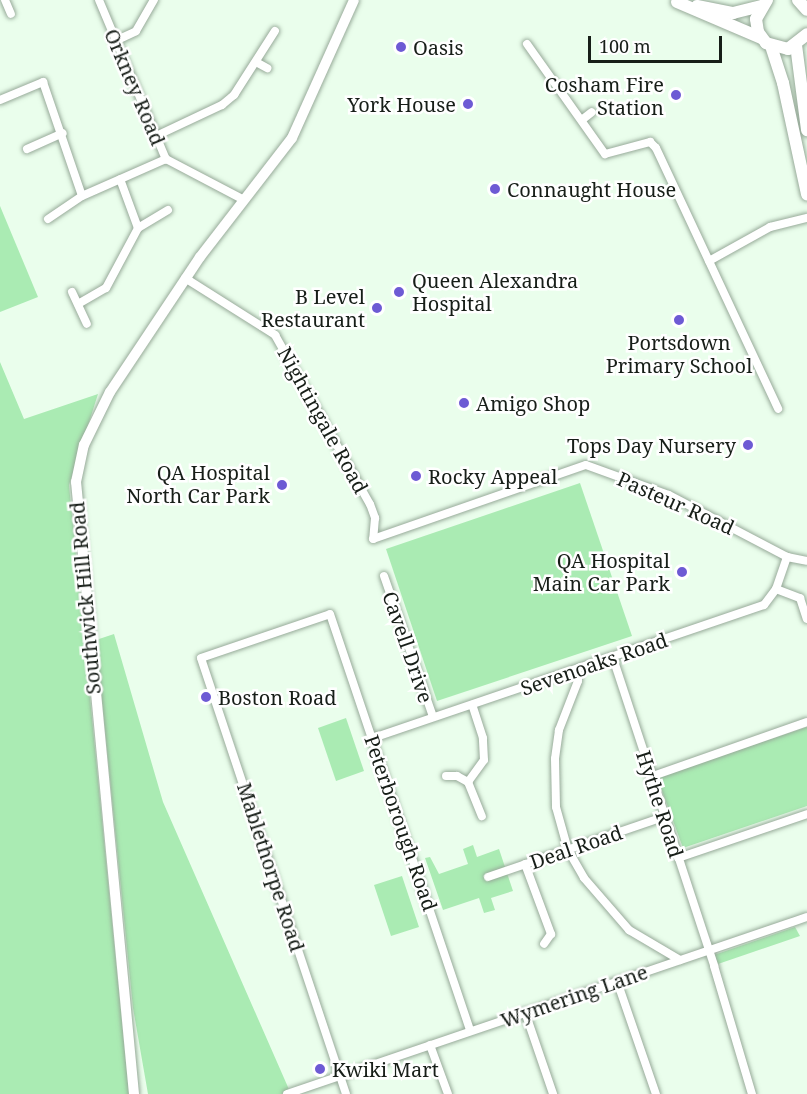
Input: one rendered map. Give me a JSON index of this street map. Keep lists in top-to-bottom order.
{
  "streets": {
    "main road": ["Southwick Hill Road"],
    "street": [
      "Orkney Road",
      "Nightingale Road",
      "Pasteur Road",
      "Cavell Drive",
      "Sevenoaks Road",
      "Hythe Road",
      "Peterborough Road",
      "Deal Road",
      "Mablethorpe Road",
      "Wymering Lane"
    ]
  },
  "crossings": [
    ["Orkney Road", "Southwick Hill Road"],
    ["Nightingale Road", "Pasteur Road"],
    ["Nightingale Road", "Southwick Hill Road"],
    ["Pasteur Road", "Sevenoaks Road"],
    ["Cavell Drive", "Sevenoaks Road"],
    ["Sevenoaks Road", "Hythe Road"],
    ["Sevenoaks Road", "Peterborough Road"],
    ["Hythe Road", "Deal Road"],
    ["Hythe Road", "Wymering Lane"],
    ["Peterborough Road", "Mablethorpe Road"],
    ["Peterborough Road", "Wymering Lane"],
    ["Mablethorpe Road", "Wymering Lane"]
  ],
  "places": [
    "Oasis",
    "Cosham Fire Station",
    "York House",
    "Connaught House",
    "Queen Alexandra Hospital",
    "B Level Restaurant",
    "Portsdown Primary School",
    "Amigo Shop",
    "Tops Day Nursery",
    "Rocky Appeal",
    "QA Hospital North Car Park",
    "QA Hospital Main Car Park",
    "Boston Road",
    "Kwiki Mart"
  ],
  "scale_bar": "100 m"
}
